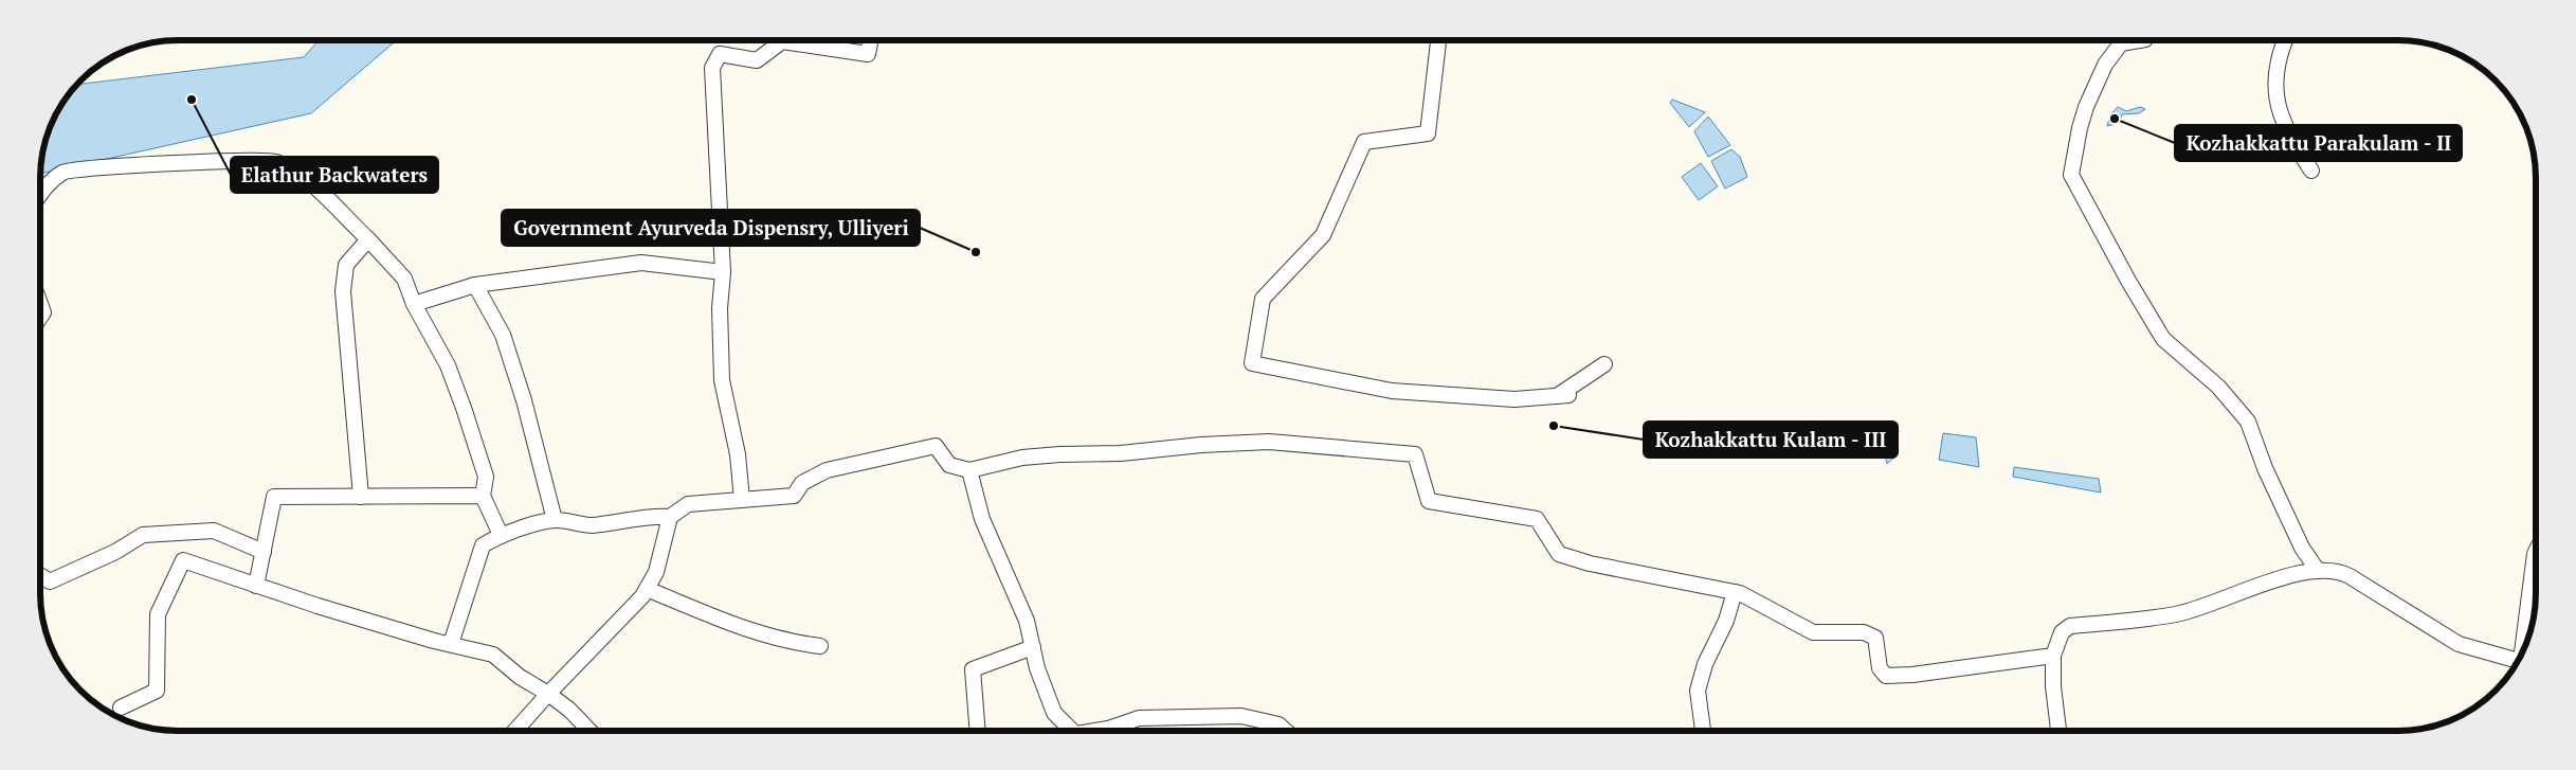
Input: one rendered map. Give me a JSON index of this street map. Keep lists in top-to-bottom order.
{
  "places": [
    "Elathur Backwaters",
    "Kozhakkattu Parakulam - II",
    "Government Ayurveda Dispensry, Ulliyeri",
    "Kozhakkattu Kulam - III"
  ]
}
